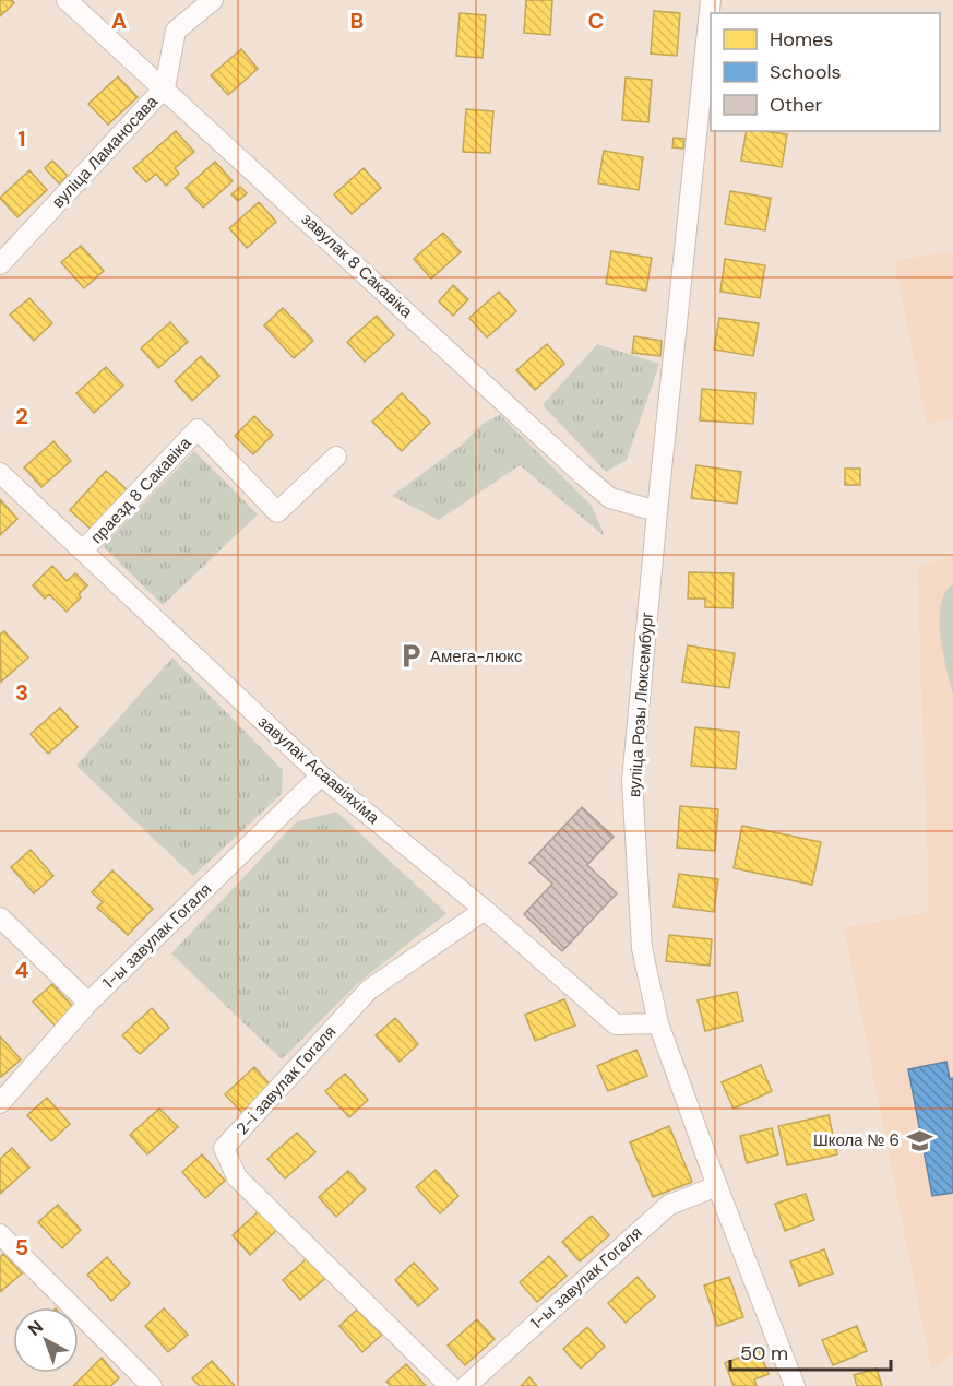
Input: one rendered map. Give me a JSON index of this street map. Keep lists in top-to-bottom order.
{
  "streets": {
    "street": [
      "вуліца Ламаносава",
      "завулак 8 Сакавіка",
      "праезд 8 Сакавіка",
      "вуліца Розы Люксембург",
      "завулак Асаавіяхіма",
      "1-ы завулак Гогаля",
      "2-і завулак Гогаля"
    ]
  },
  "crossings": [
    ["вуліца Ламаносава", "завулак 8 Сакавіка"],
    ["завулак 8 Сакавіка", "вуліца Розы Люксембург"],
    ["праезд 8 Сакавіка", "завулак Асаавіяхіма"],
    ["вуліца Розы Люксембург", "завулак Асаавіяхіма"],
    ["вуліца Розы Люксембург", "1-ы завулак Гогаля"],
    ["завулак Асаавіяхіма", "1-ы завулак Гогаля"],
    ["завулак Асаавіяхіма", "2-і завулак Гогаля"]
  ],
  "places": {
    "parking": ["Амега-люкс"],
    "school or university": ["Школа № 6"]
  },
  "legend": ["Homes", "Schools", "Other"],
  "scale_bar": "50 m",
  "north": "top left",
  "grid": {
    "columns": ["A", "B", "C"],
    "rows": [
      "1",
      "2",
      "3",
      "4",
      "5"
    ]
  }
}
